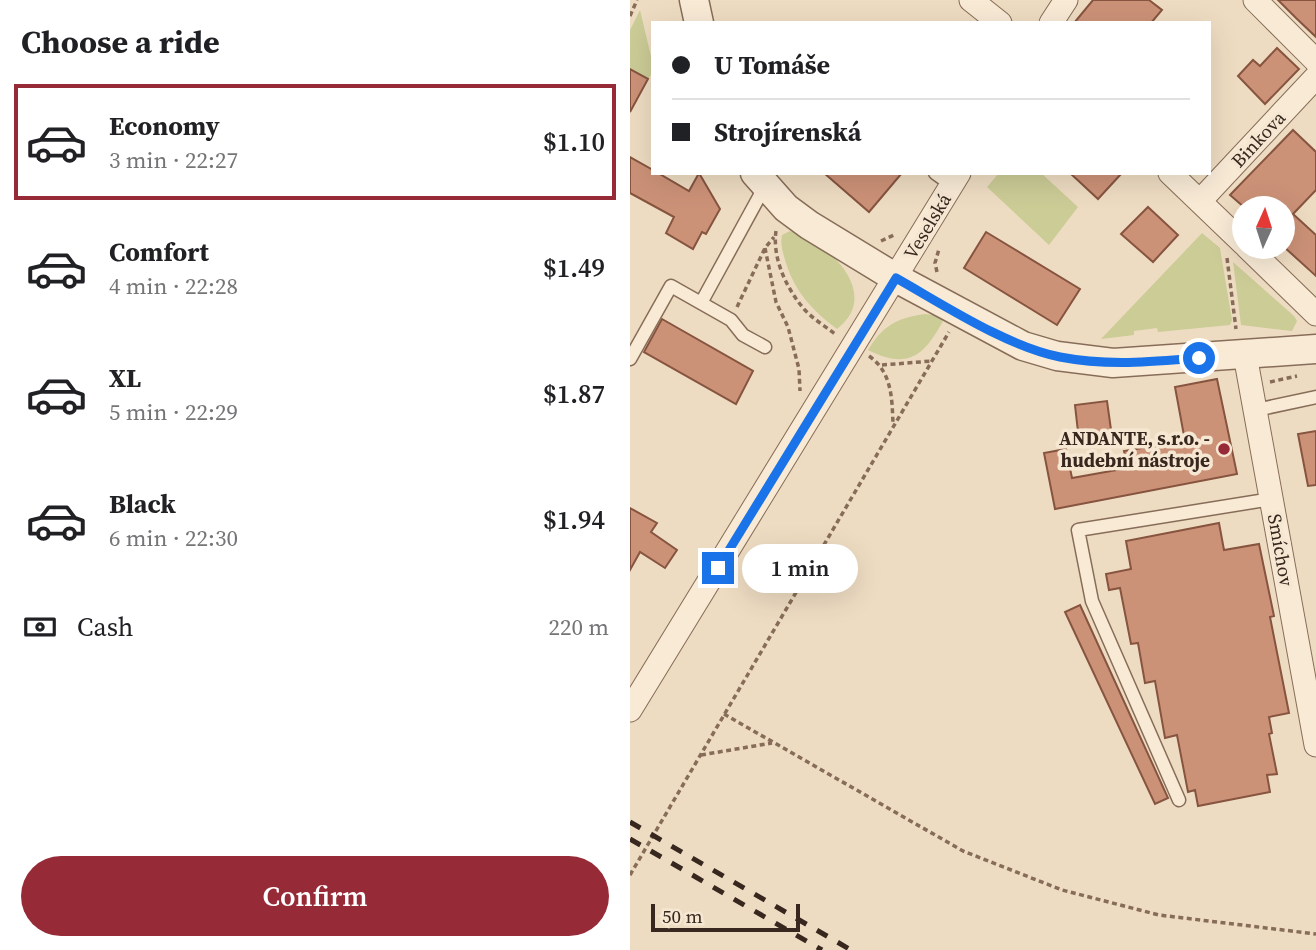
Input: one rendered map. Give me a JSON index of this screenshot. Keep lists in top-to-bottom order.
{
  "streets": {
    "street": ["Binkova", "Veselská", "Smíchov"]
  },
  "places": ["ANDANTE, s.r.o. - hudební nástroje"],
  "scale_bar": "50 m",
  "north": "top",
  "page": {
    "heading": "Choose a ride",
    "banner": ["U Tomáše", "Strojírenská"],
    "list": [
      {
        "name": "Economy",
        "note": "3 min · 22:27",
        "value": "$1.10"
      },
      {
        "name": "Comfort",
        "note": "4 min · 22:28",
        "value": "$1.49"
      },
      {
        "name": "XL",
        "note": "5 min · 22:29",
        "value": "$1.87"
      },
      {
        "name": "Black",
        "note": "6 min · 22:30",
        "value": "$1.94"
      }
    ],
    "bubble": "1 min",
    "pay": ["Cash", "220 m"],
    "buttons": "Confirm",
    "scale": "50 m"
  }
}
